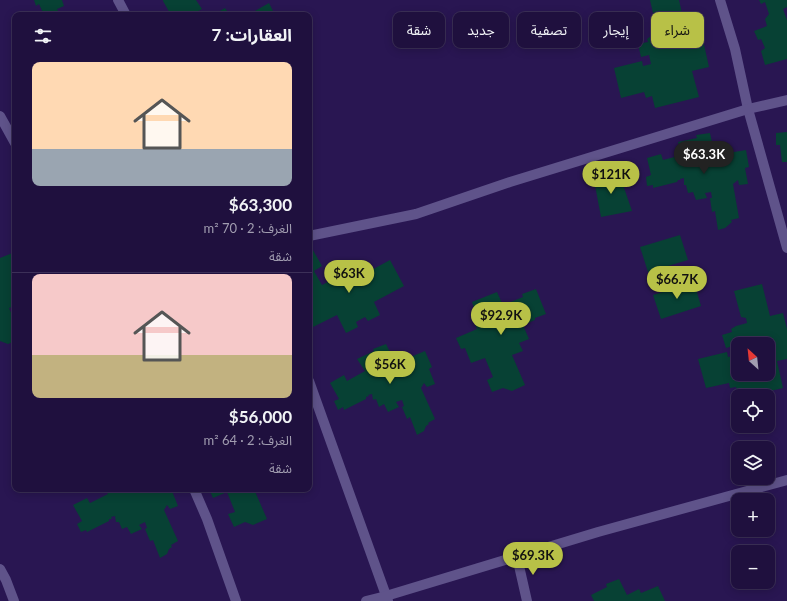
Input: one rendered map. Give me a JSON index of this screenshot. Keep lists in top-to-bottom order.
{
  "north": "top left",
  "page": {
    "chip": [
      "شراء",
      "إيجار",
      "تصفية",
      "جديد",
      "شقة"
    ],
    "heading": "العقارات: 7",
    "list": [
      {
        "name": "$63,300",
        "note": "الغرف: 2 · 70 m² · شقة"
      },
      {
        "name": "$56,000",
        "note": "الغرف: 2 · 64 m² · شقة"
      }
    ],
    "price": [
      "$63.3K",
      "$121K",
      "$63K",
      "$66.7K",
      "$92.9K",
      "$56K",
      "$69.3K"
    ],
    "map_buttons": ["+", "−"]
  }
}
